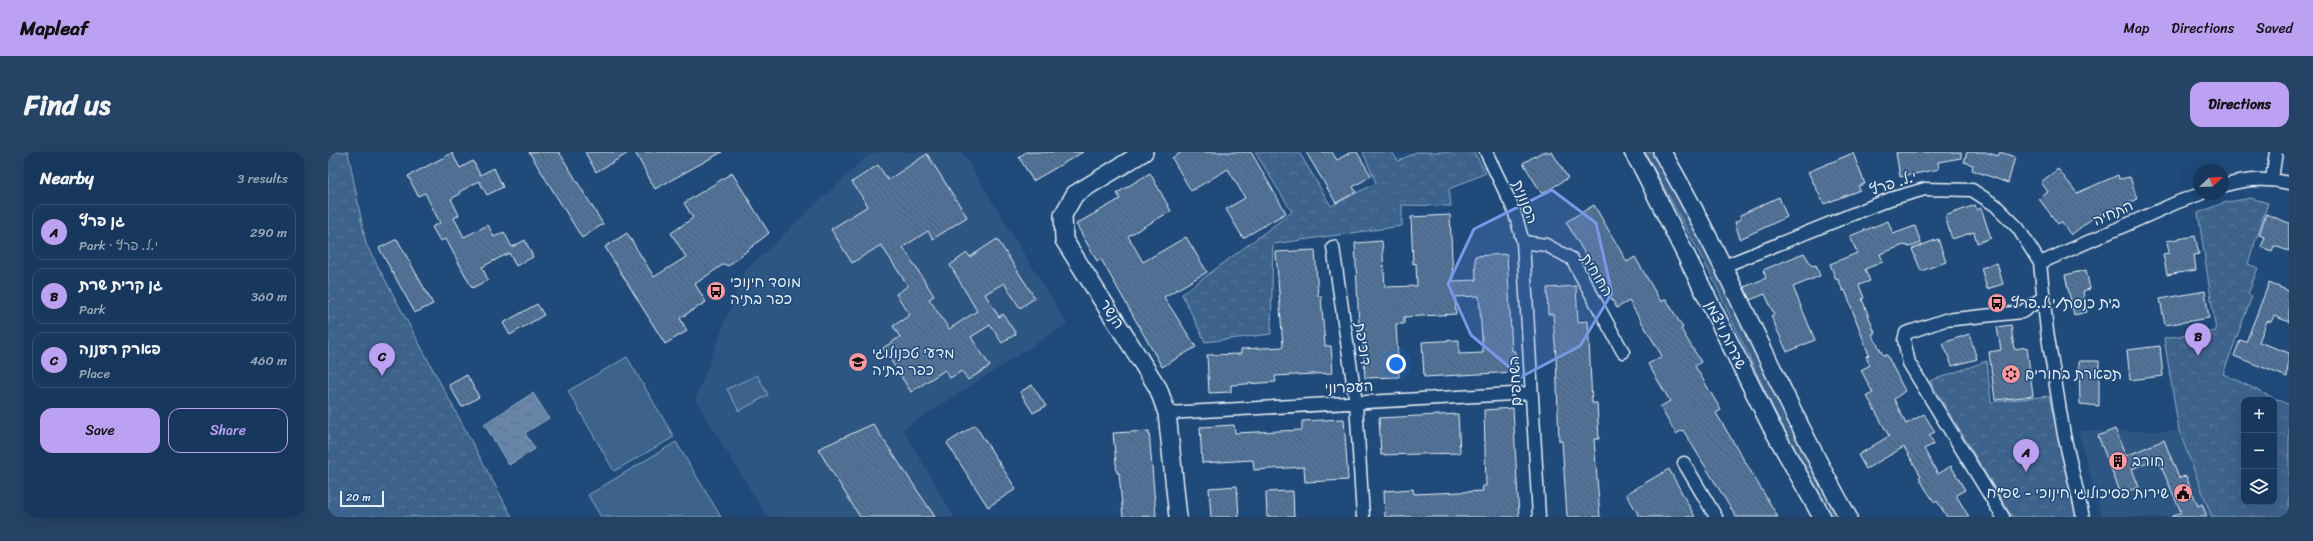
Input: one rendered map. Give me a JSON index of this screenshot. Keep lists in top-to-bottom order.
{
  "streets": {
    "street": [
      "י.ל. פרץ",
      "הסנונית",
      "התחיה",
      "החוחית",
      "הנשר",
      "שדרות ויצמן",
      "דוכיפת",
      "השחפים",
      "העפרוני"
    ]
  },
  "crossings": [
    ["י.ל. פרץ", "התחיה"],
    ["י.ל. פרץ", "שדרות ויצמן"],
    ["הסנונית", "החוחית"],
    ["הסנונית", "השחפים"],
    ["החוחית", "השחפים"],
    ["הנשר", "העפרוני"],
    ["דוכיפת", "העפרוני"],
    ["השחפים", "העפרוני"]
  ],
  "places": {
    "bus stop": ["מוסד חינוכי כפר בתיה", "בית כנסת/י.ל.פרץ"],
    "school or university": ["מדעי טכנולוגי כפר בתיה"],
    "synagogue": ["תפארת בחורים"],
    "building": ["חורב"],
    "public building": ["שירות פסיכולוגי חינוכי - שפ\"ח"]
  },
  "scale_bar": "20 m",
  "north": "top right",
  "page": {
    "header": "Mapleaf",
    "nav": ["Map", "Directions", "Saved"],
    "title": "Find us",
    "buttons": [
      "Directions",
      ["Save", "Share"]
    ],
    "heading": ["Nearby", "3 results"],
    "list": [
      {
        "mark": "A",
        "name": "גן פרץ",
        "note": "Park · י.ל. פרץ",
        "value": "290 m"
      },
      {
        "mark": "B",
        "name": "גן קרית שרת",
        "note": "Park",
        "value": "360 m"
      },
      {
        "mark": "C",
        "name": "פארק רעננה",
        "note": "Place",
        "value": "460 m"
      }
    ],
    "pins": ["B", "C", "A"],
    "map_buttons": ["+", "−"],
    "scale": "20 m"
  }
}
